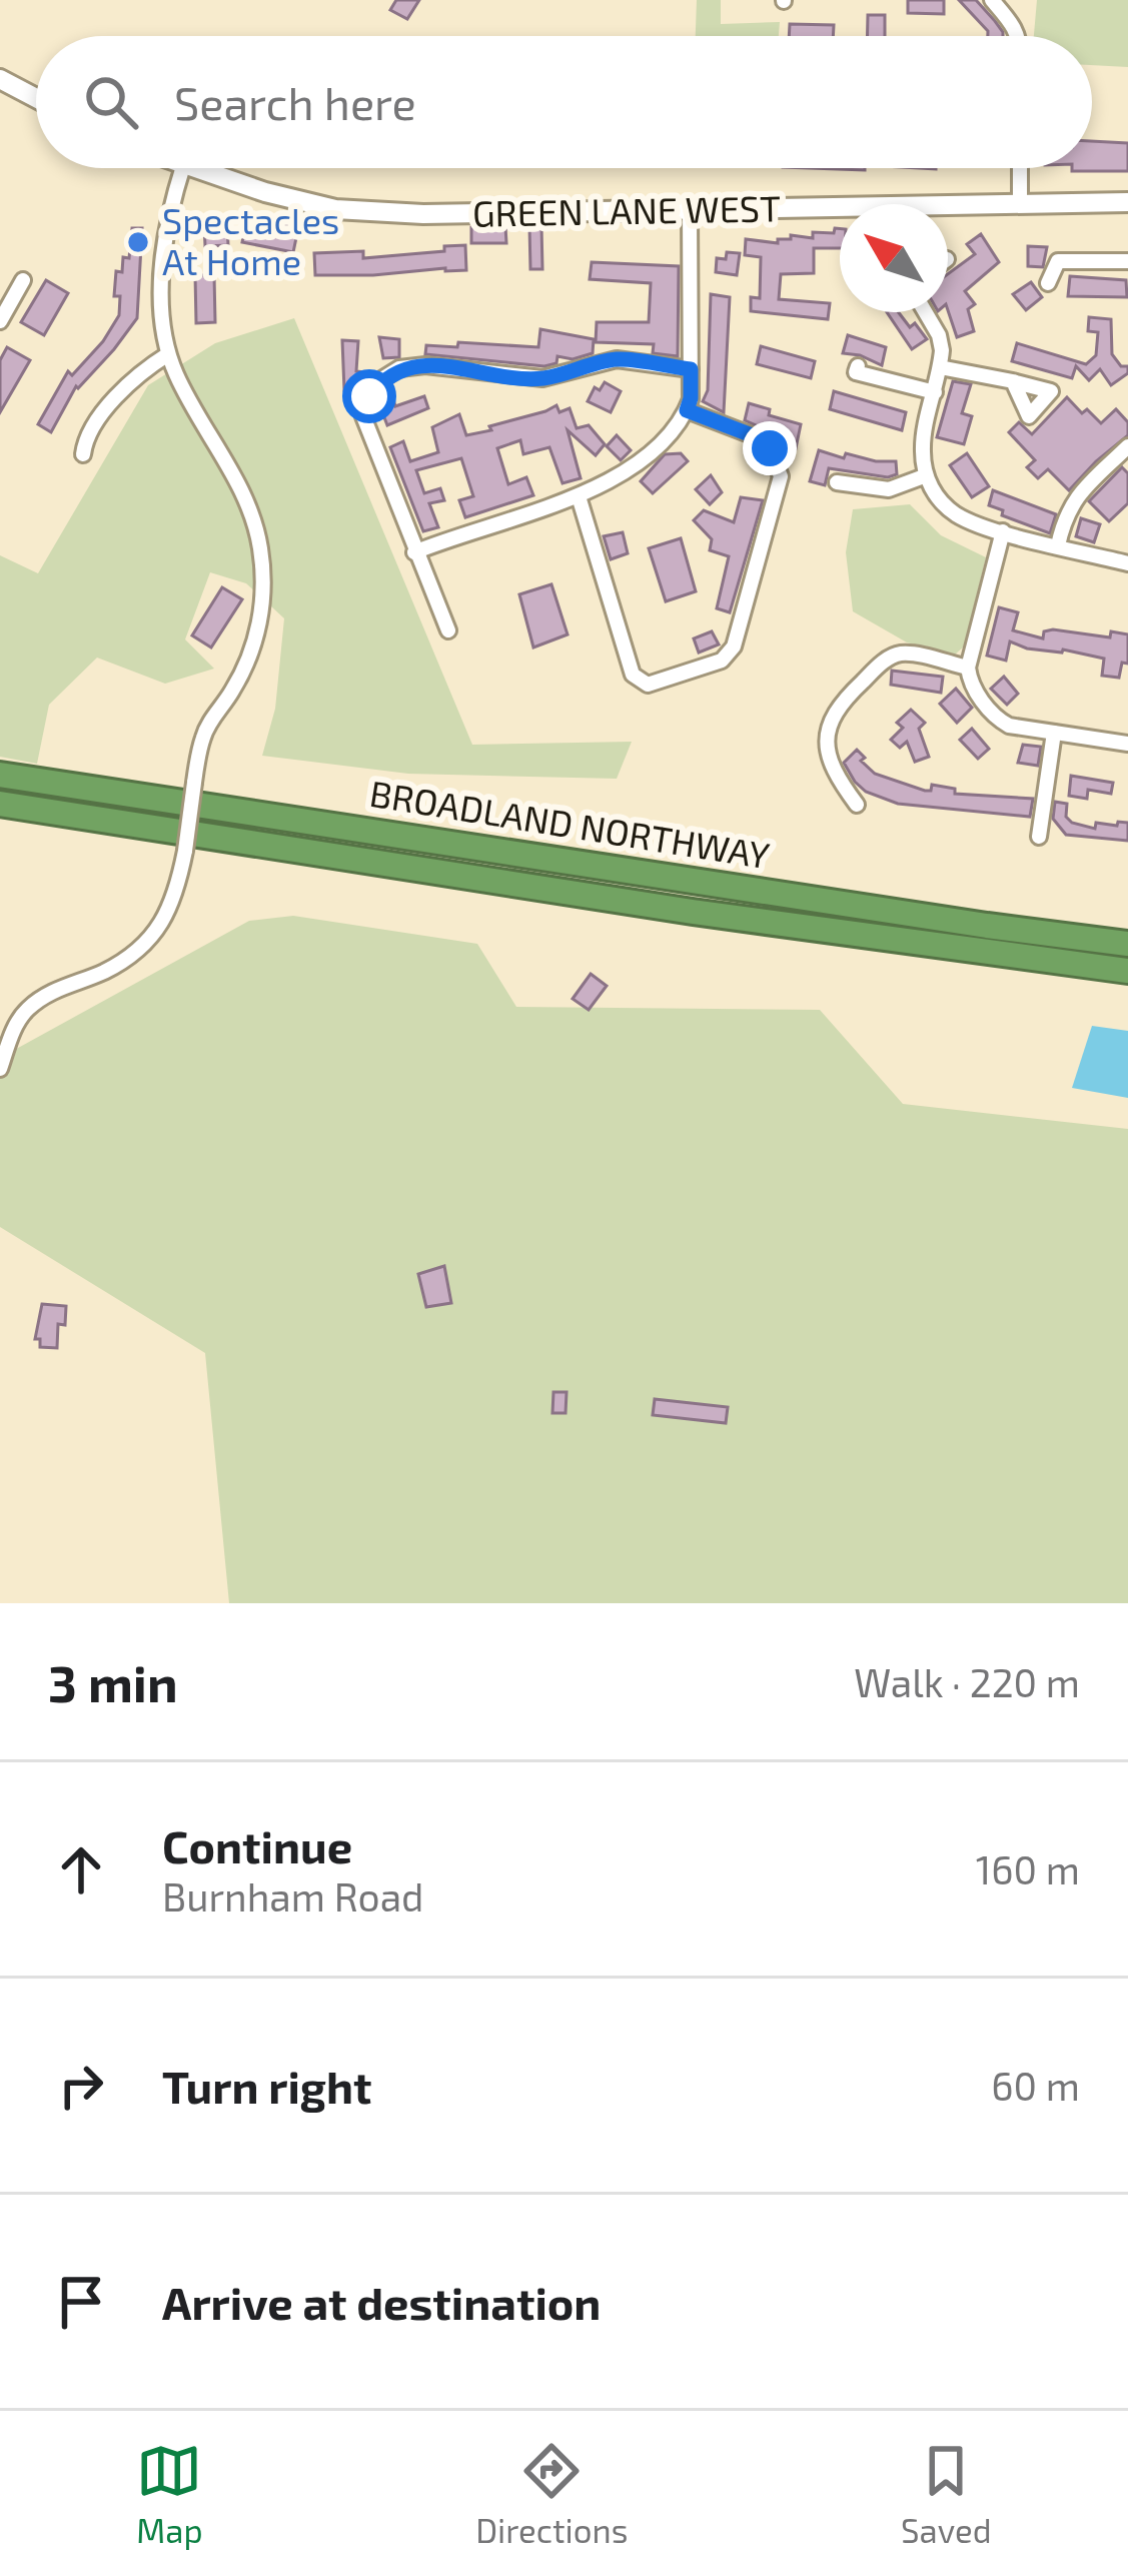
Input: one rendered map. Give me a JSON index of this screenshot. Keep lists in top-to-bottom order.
{
  "streets": {
    "highway": ["BROADLAND NORTHWAY"],
    "street": ["GREEN LANE WEST"]
  },
  "places": ["Spectacles At Home"],
  "north": "top left",
  "page": {
    "search": "Search here",
    "heading": ["3 min", "Walk · 220 m"],
    "list": [
      ["Continue", "Burnham Road", "160 m"],
      ["Turn right", "60 m"],
      "Arrive at destination"
    ],
    "nav": ["Map", "Directions", "Saved"]
  }
}
